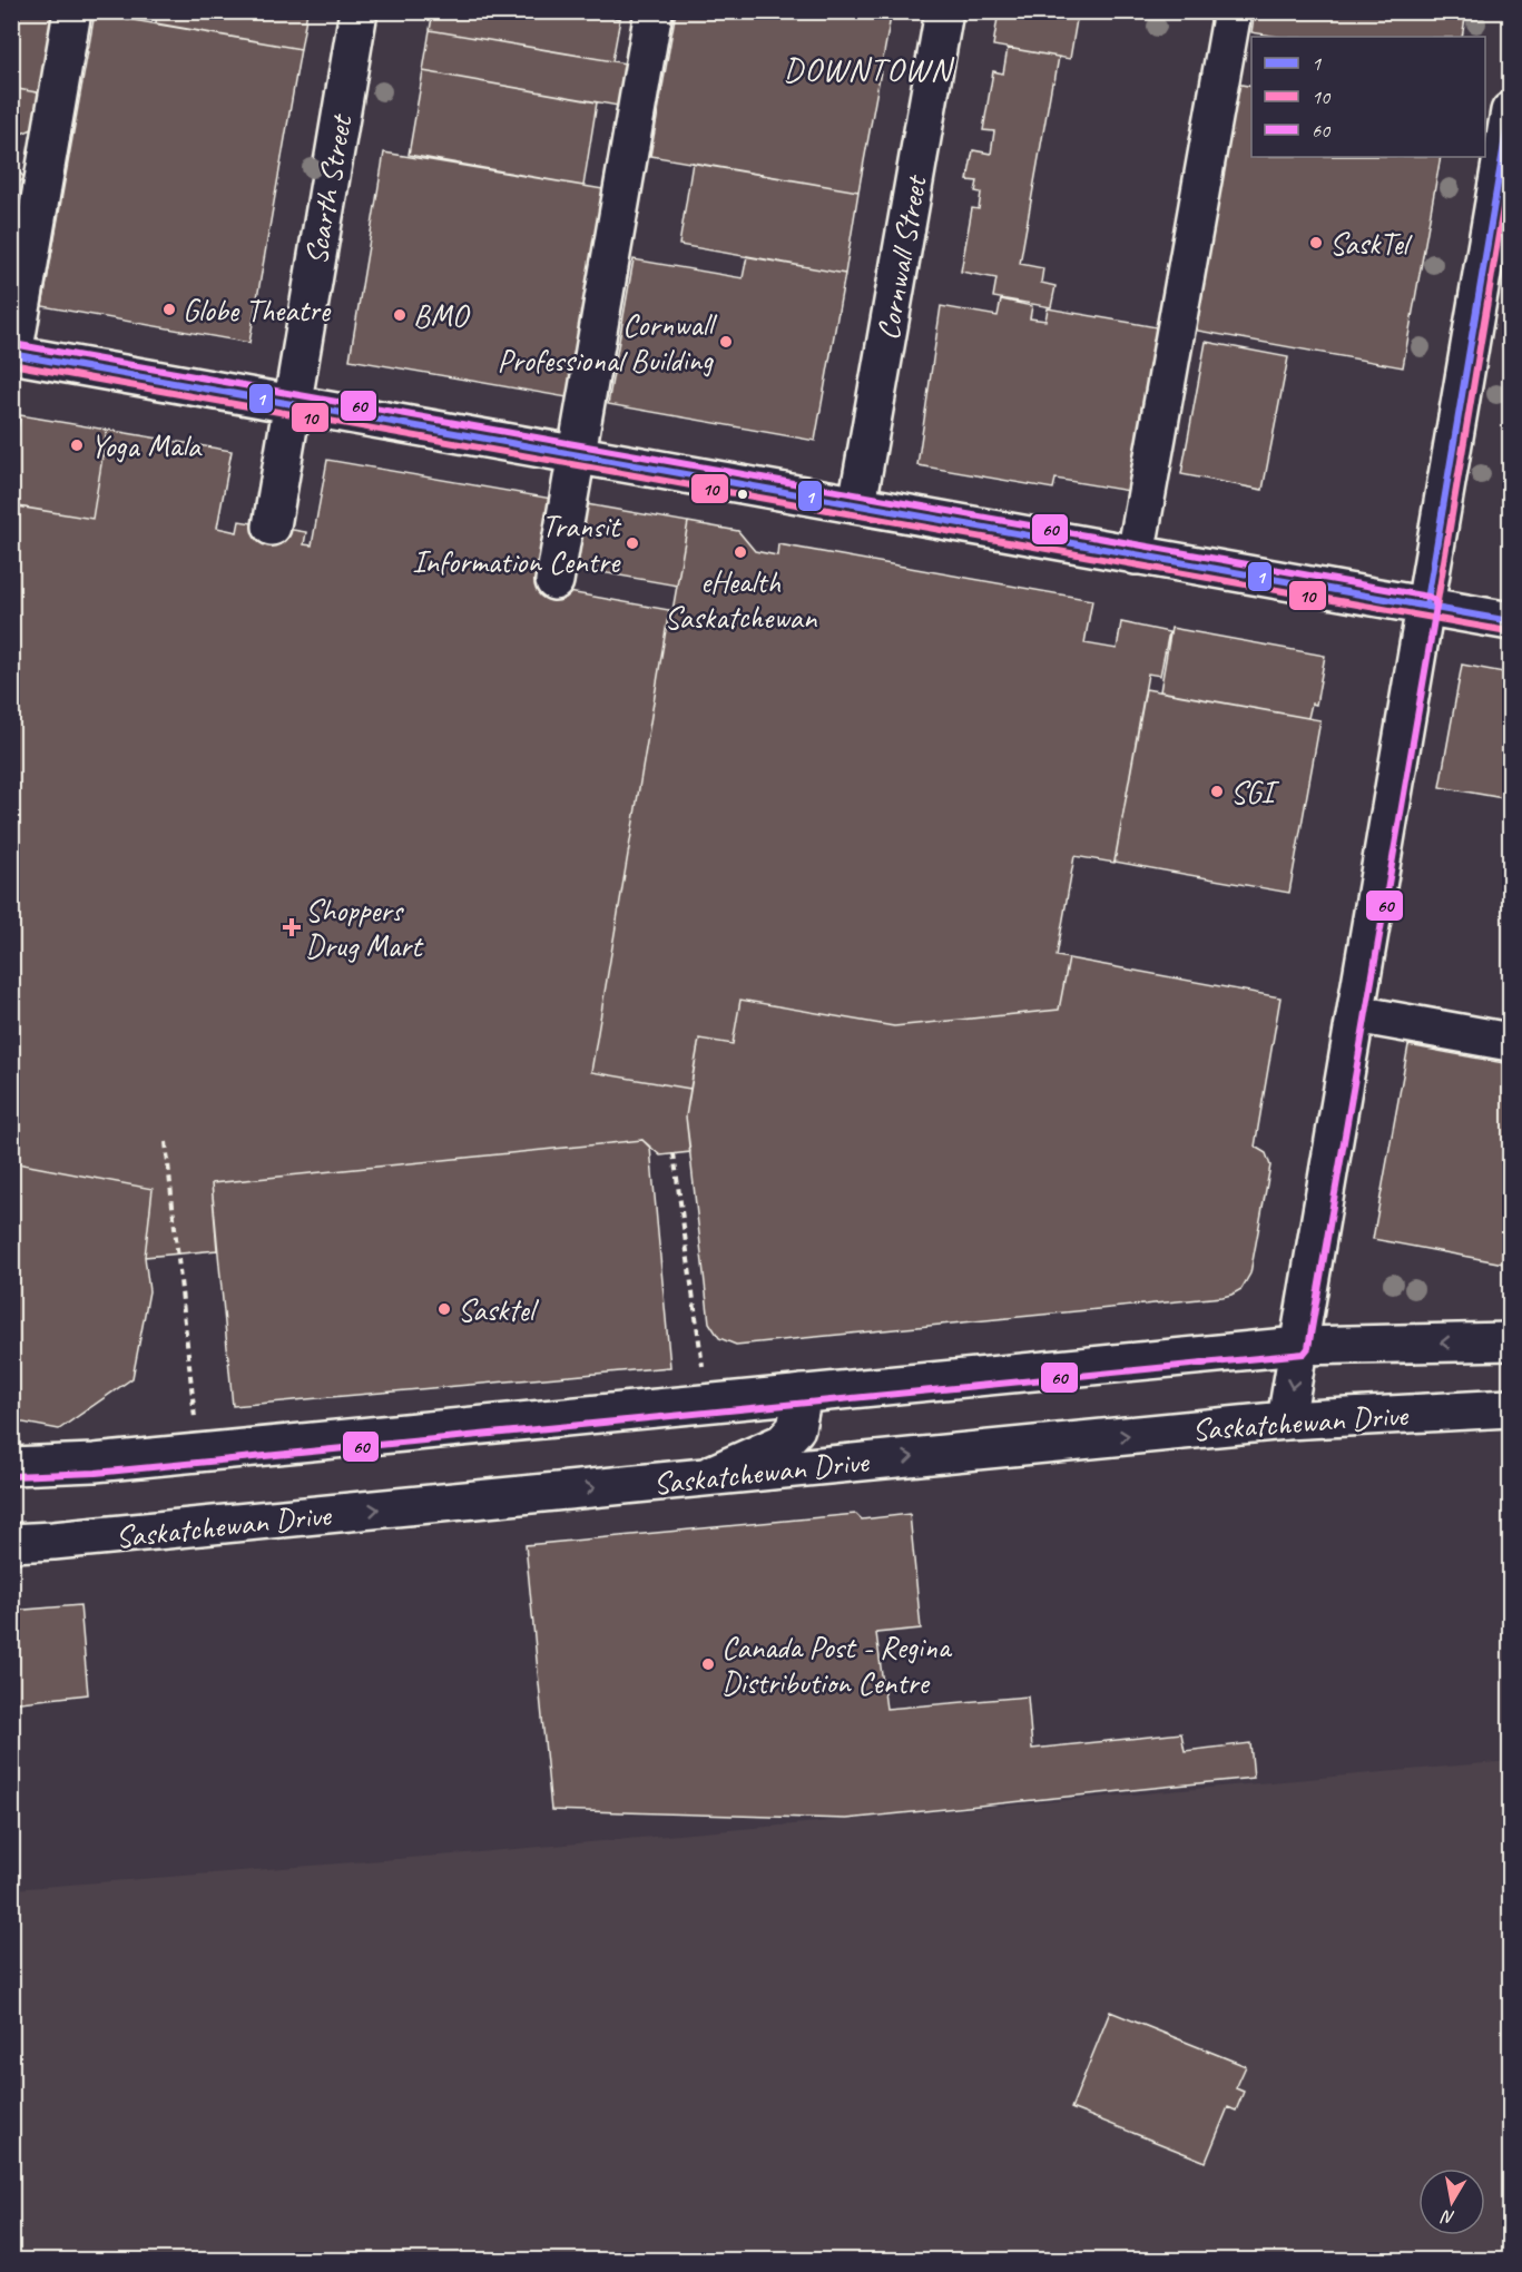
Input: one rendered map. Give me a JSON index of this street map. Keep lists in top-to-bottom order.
{
  "streets": {
    "street": ["Scarth Street", "Cornwall Street", "Saskatchewan Drive"]
  },
  "districts": ["DOWNTOWN"],
  "places": {
    "other": [
      "SaskTel",
      "Globe Theatre",
      "BMO",
      "Cornwall Professional Building",
      "Yoga Mala",
      "Transit Information Centre",
      "eHealth Saskatchewan",
      "SGI",
      "Sasktel",
      "Canada Post - Regina Distribution Centre"
    ],
    "health": ["Shoppers Drug Mart"]
  },
  "lines": ["transit line 1", "transit line 10", "transit line 60"],
  "legend": ["1", "10", "60"],
  "north": "bottom"
}
